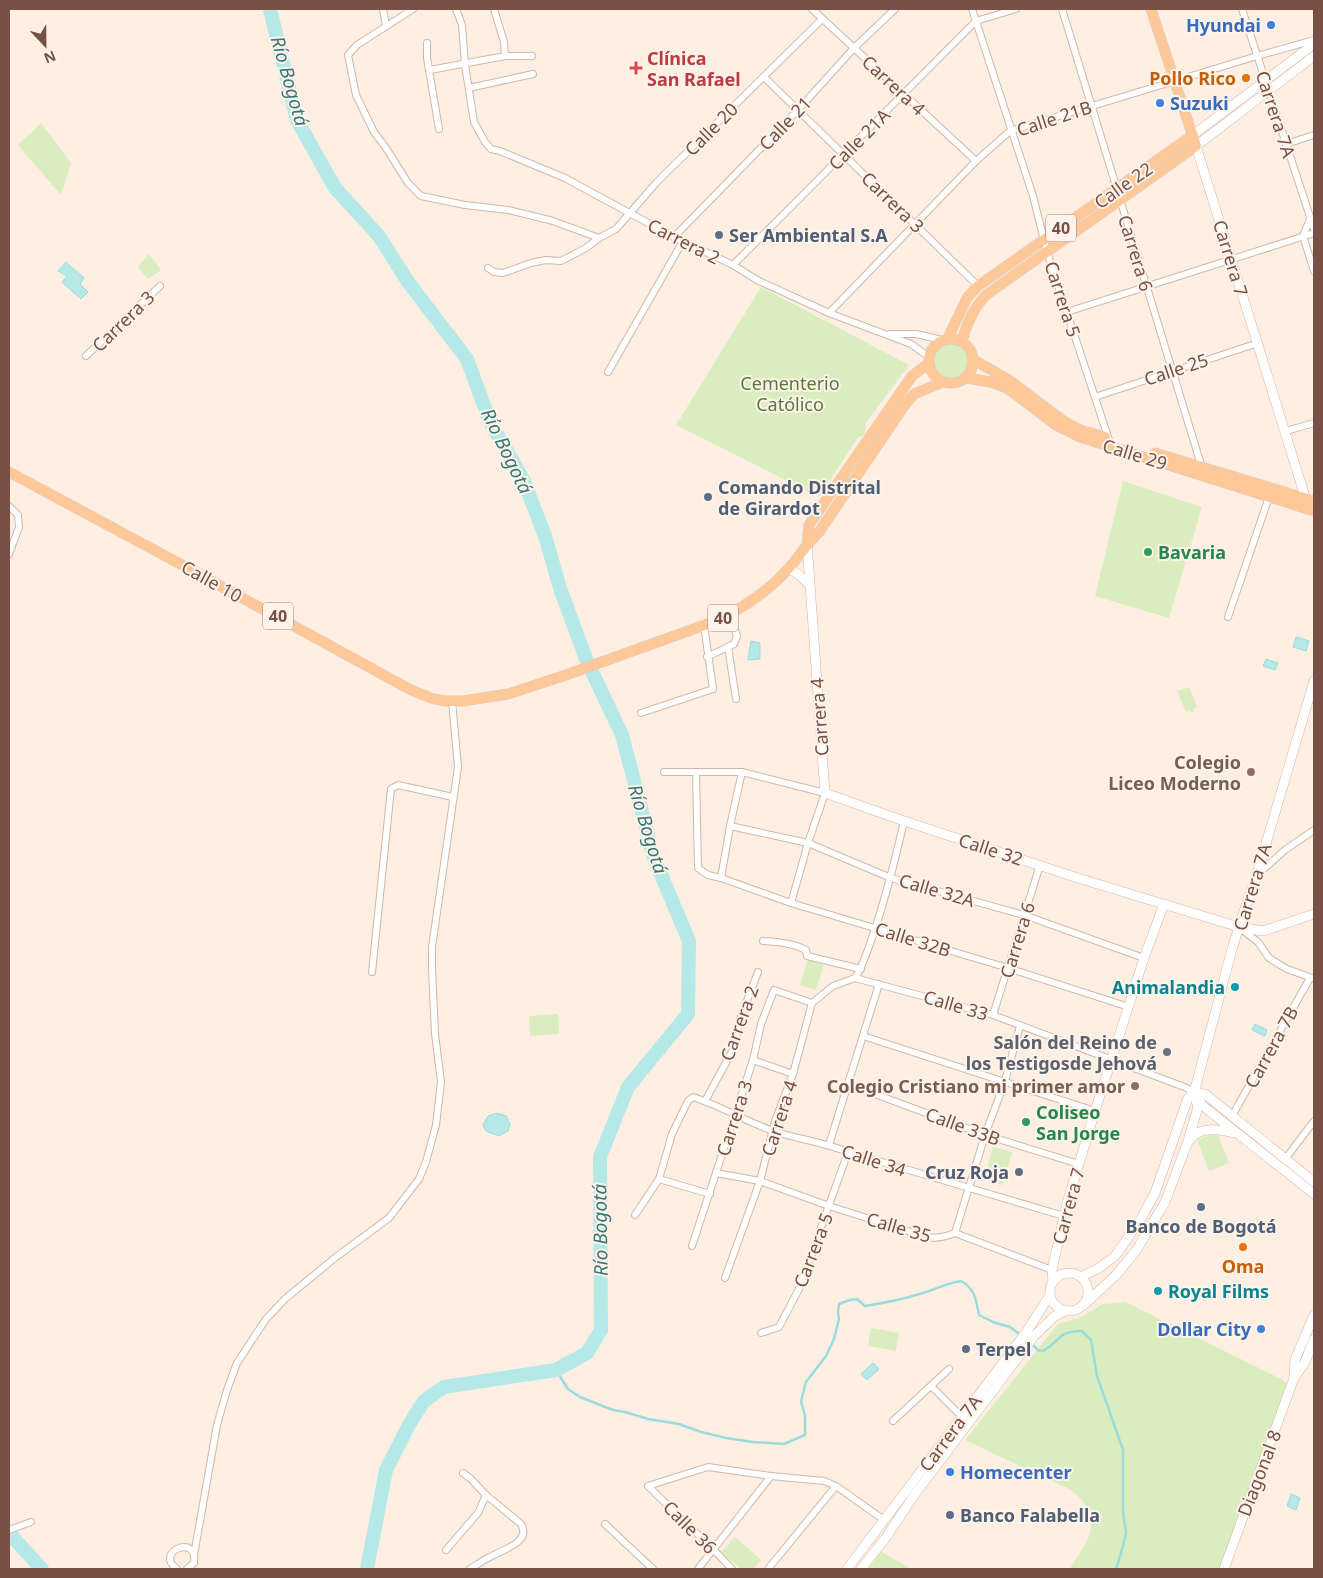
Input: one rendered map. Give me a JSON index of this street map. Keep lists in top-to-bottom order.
{
  "streets": {
    "main road": [
      "Calle 22",
      "40",
      "Carrera 7",
      "Calle 29",
      "Calle 10"
    ],
    "street": [
      "Carrera 4",
      "Carrera 7A",
      "Calle 21B",
      "Calle 21",
      "Calle 20",
      "Calle 21A",
      "Carrera 3",
      "Carrera 2",
      "Carrera 6",
      "Carrera 5",
      "Calle 25",
      "Calle 32",
      "Calle 32A",
      "Calle 32B",
      "Calle 33",
      "Carrera 7B",
      "Calle 33B",
      "Calle 34",
      "Calle 35",
      "Diagonal 8",
      "Calle 36"
    ]
  },
  "crossings": [
    ["Carrera 4", "Calle 21B"],
    ["Carrera 4", "Calle 21"],
    ["Carrera 4", "Calle 20"],
    ["Carrera 4", "Calle 21A"],
    ["Carrera 4", "Carrera 3"],
    ["Carrera 4", "40"],
    ["Carrera 4", "Calle 32"],
    ["Carrera 4", "Calle 32A"],
    ["Carrera 4", "Calle 32B"],
    ["Carrera 4", "Calle 34"],
    ["Carrera 4", "Calle 35"],
    ["Carrera 7A", "Calle 21B"],
    ["Carrera 7A", "Calle 22"],
    ["Carrera 7A", "Carrera 7"],
    ["Carrera 7A", "Calle 32"],
    ["Carrera 7A", "Calle 33"],
    ["Calle 21B", "Carrera 3"],
    ["Calle 21B", "Carrera 2"],
    ["Calle 21B", "Carrera 6"],
    ["Calle 21B", "Carrera 7"],
    ["Calle 21B", "Carrera 5"],
    ["Calle 21", "Carrera 3"],
    ["Calle 21", "Carrera 2"],
    ["Calle 20", "Carrera 3"],
    ["Calle 20", "Carrera 2"],
    ["Calle 21A", "Carrera 3"],
    ["Calle 21A", "Carrera 2"],
    ["Calle 21A", "Carrera 5"],
    ["Calle 22", "Carrera 3"],
    ["Calle 22", "40"],
    ["Calle 22", "Carrera 2"],
    ["Calle 22", "Carrera 6"],
    ["Calle 22", "Carrera 7"],
    ["Calle 22", "Carrera 5"],
    ["Calle 22", "Calle 29"],
    ["Carrera 3", "Calle 34"],
    ["Carrera 3", "Calle 35"],
    ["40", "Carrera 2"],
    ["40", "Calle 29"],
    ["40", "Calle 10"],
    ["Carrera 2", "Calle 29"],
    ["Carrera 2", "Calle 34"],
    ["Carrera 6", "Calle 25"],
    ["Carrera 6", "Calle 29"],
    ["Carrera 6", "Calle 32"],
    ["Carrera 6", "Calle 32A"],
    ["Carrera 6", "Calle 32B"],
    ["Carrera 6", "Calle 33"],
    ["Carrera 7", "Calle 25"],
    ["Carrera 7", "Calle 29"],
    ["Carrera 7", "Calle 32"],
    ["Carrera 7", "Calle 32A"],
    ["Carrera 7", "Calle 32B"],
    ["Carrera 7", "Calle 33"],
    ["Carrera 7", "Calle 33B"],
    ["Carrera 7", "Calle 34"],
    ["Carrera 7", "Calle 35"],
    ["Carrera 5", "Calle 25"],
    ["Carrera 5", "Calle 29"],
    ["Carrera 5", "Calle 34"],
    ["Carrera 5", "Calle 35"],
    ["Calle 32", "Calle 32B"],
    ["Calle 33", "Carrera 7B"]
  ],
  "water": ["Río Bogotá"],
  "parks": ["Cementerio Católico"],
  "places": {
    "other": [
      "Hyundai",
      "Pollo Rico",
      "Suzuki",
      "Ser Ambiental S.A",
      "Comando Distrital de Girardot",
      "Bavaria",
      "Colegio Liceo Moderno",
      "Animalandia",
      "Salón del Reino de los Testigosde Jehová",
      "Colegio Cristiano mi primer amor",
      "Coliseo San Jorge",
      "Cruz Roja",
      "Banco de Bogotá",
      "Oma",
      "Royal Films",
      "Dollar City",
      "Terpel",
      "Homecenter",
      "Banco Falabella"
    ],
    "health": ["Clínica San Rafael"]
  },
  "north": "bottom"
}
